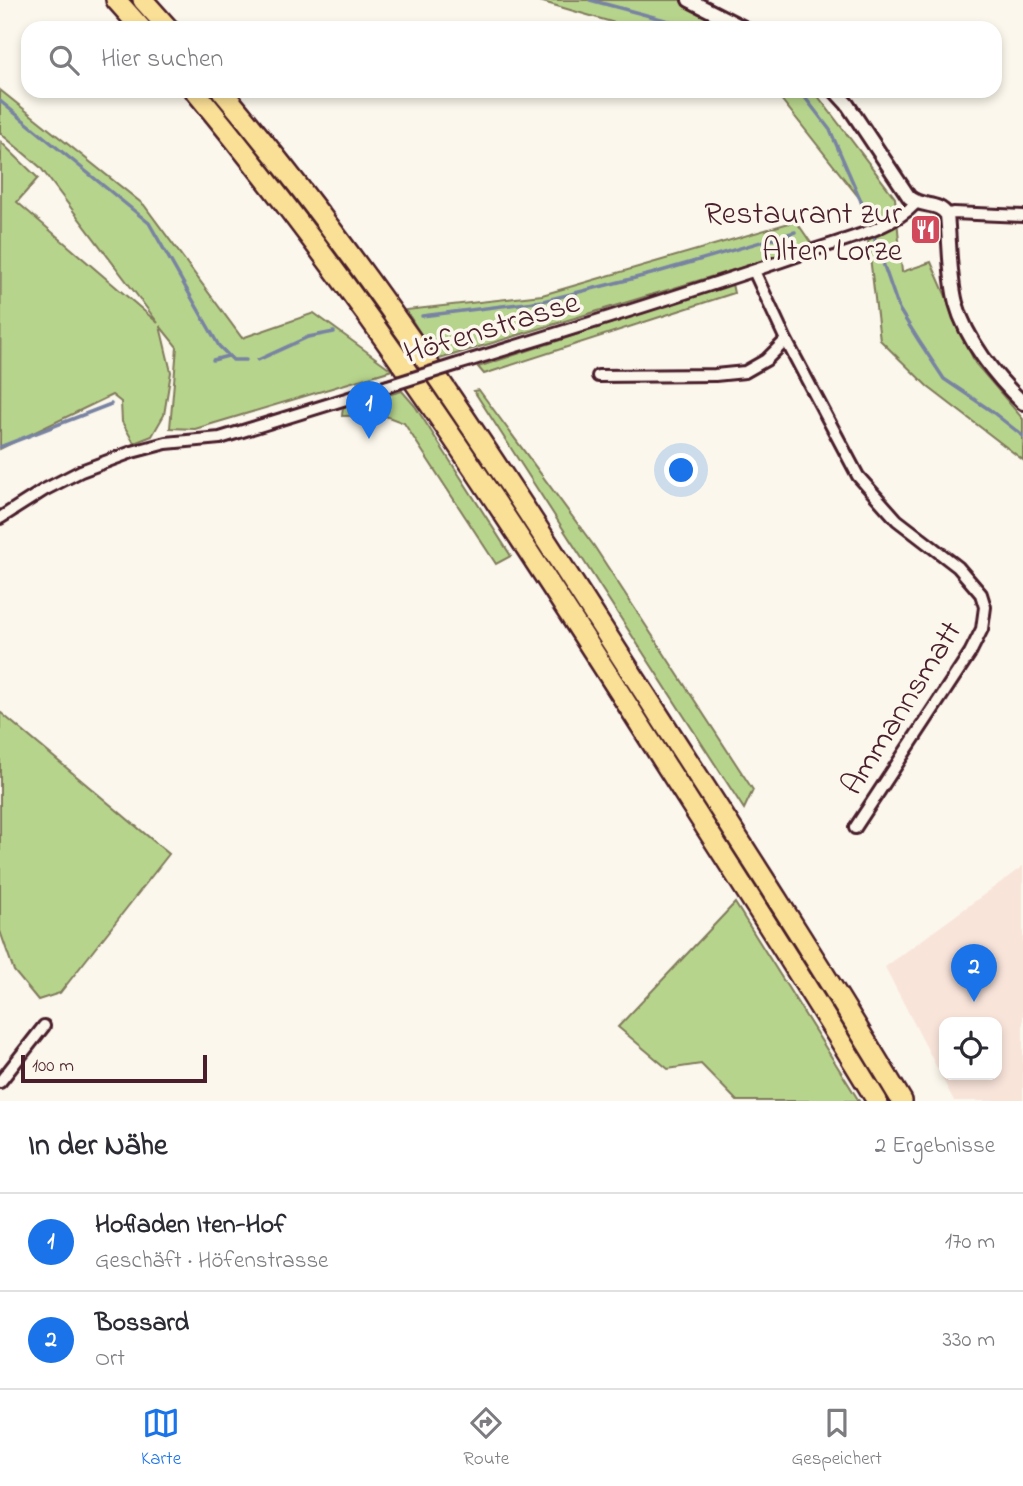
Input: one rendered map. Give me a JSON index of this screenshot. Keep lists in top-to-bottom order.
{
  "streets": {
    "street": ["Höfenstrasse", "Ammannsmatt"]
  },
  "crossings": [
    ["Höfenstrasse", "Ammannsmatt"]
  ],
  "places": {
    "restaurant": ["Restaurant zur Alten Lorze"]
  },
  "scale_bar": "100 m",
  "page": {
    "search": "Hier suchen",
    "pins": ["1", "2"],
    "scale": "100 m",
    "heading": ["In der Nähe", "2 Ergebnisse"],
    "list": [
      {
        "mark": "1",
        "name": "Hofladen Iten-Hof",
        "note": "Geschäft · Höfenstrasse",
        "value": "170 m"
      },
      {
        "mark": "2",
        "name": "Bossard",
        "note": "Ort",
        "value": "330 m"
      }
    ],
    "nav": ["Karte", "Route", "Gespeichert"]
  }
}
